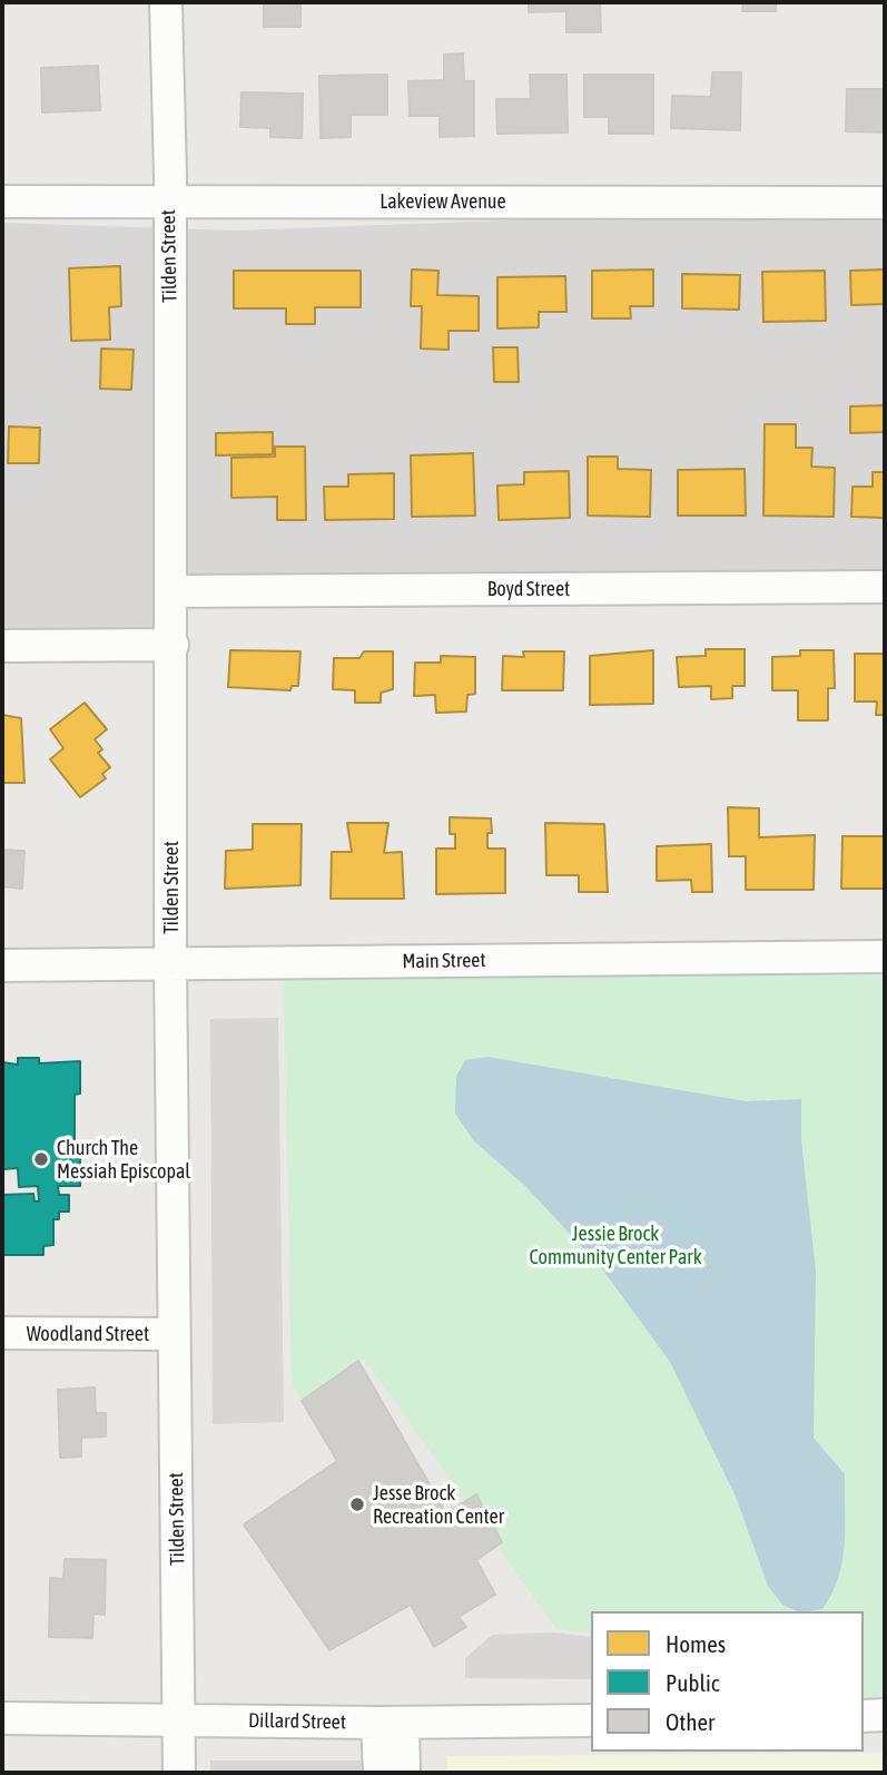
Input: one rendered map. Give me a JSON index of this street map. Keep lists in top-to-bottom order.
{
  "streets": {
    "street": [
      "Lakeview Avenue",
      "Tilden Street",
      "Boyd Street",
      "Main Street",
      "Woodland Street",
      "Dillard Street"
    ]
  },
  "crossings": [
    ["Lakeview Avenue", "Tilden Street"],
    ["Tilden Street", "Boyd Street"],
    ["Tilden Street", "Main Street"],
    ["Tilden Street", "Woodland Street"],
    ["Tilden Street", "Dillard Street"]
  ],
  "parks": ["Jessie Brock Community Center Park"],
  "places": ["Church The Messiah Episcopal", "Jesse Brock Recreation Center"],
  "legend": ["Homes", "Public", "Other"]
}
